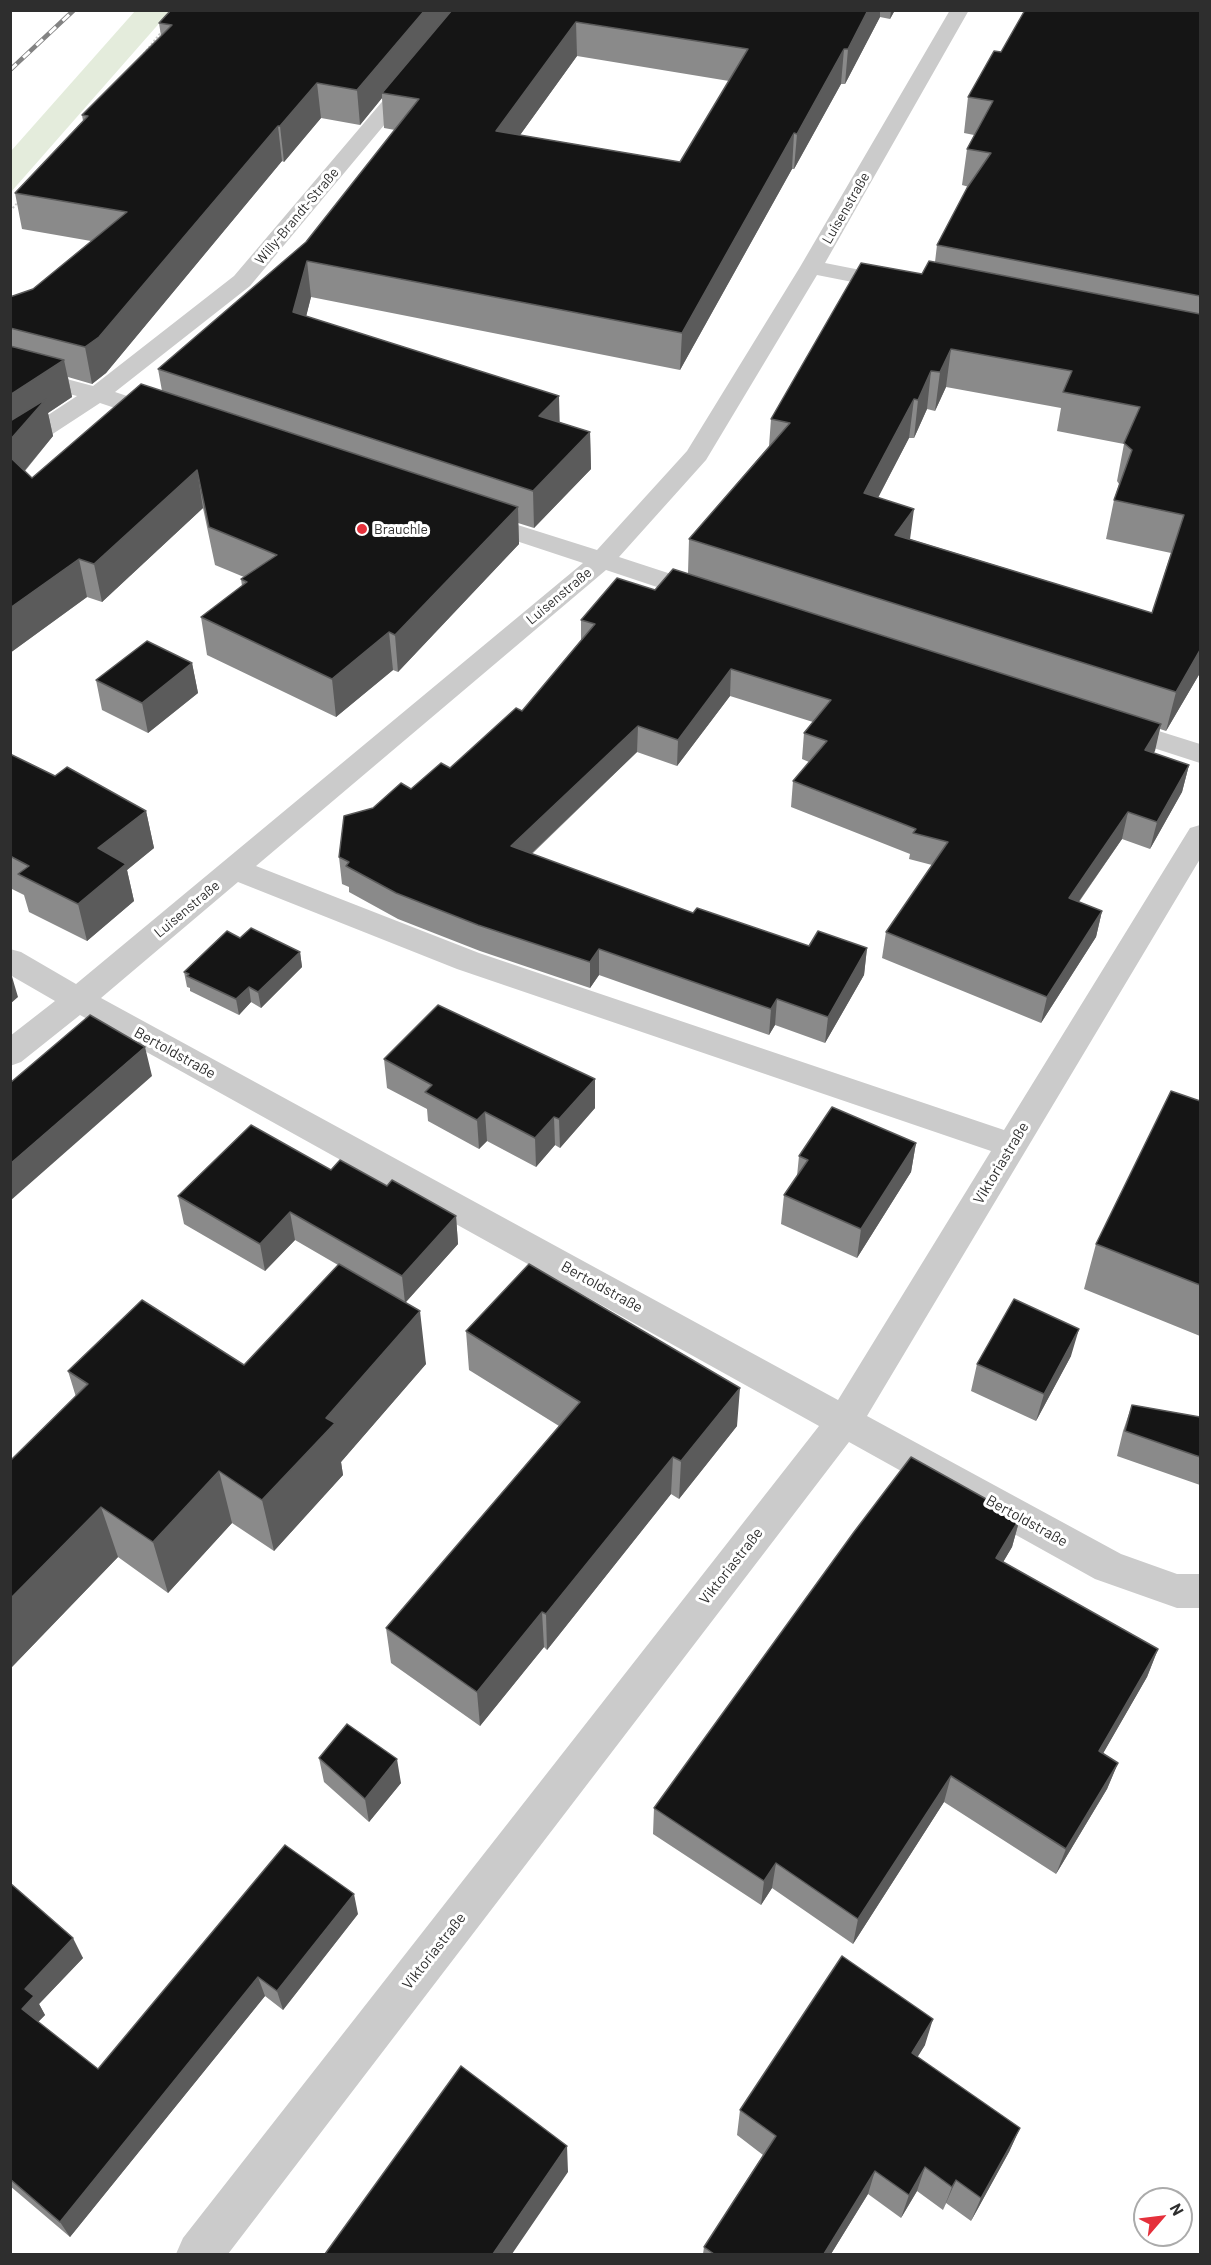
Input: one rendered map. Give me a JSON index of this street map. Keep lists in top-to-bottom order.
{
  "streets": {
    "street": [
      "Luisenstraße",
      "Willy-Brandt-Straße",
      "Bertoldstraße",
      "Viktoriastraße"
    ]
  },
  "crossings": [
    ["Luisenstraße", "Bertoldstraße"],
    ["Bertoldstraße", "Viktoriastraße"]
  ],
  "places": ["Brauchle"],
  "north": "top right"
}
